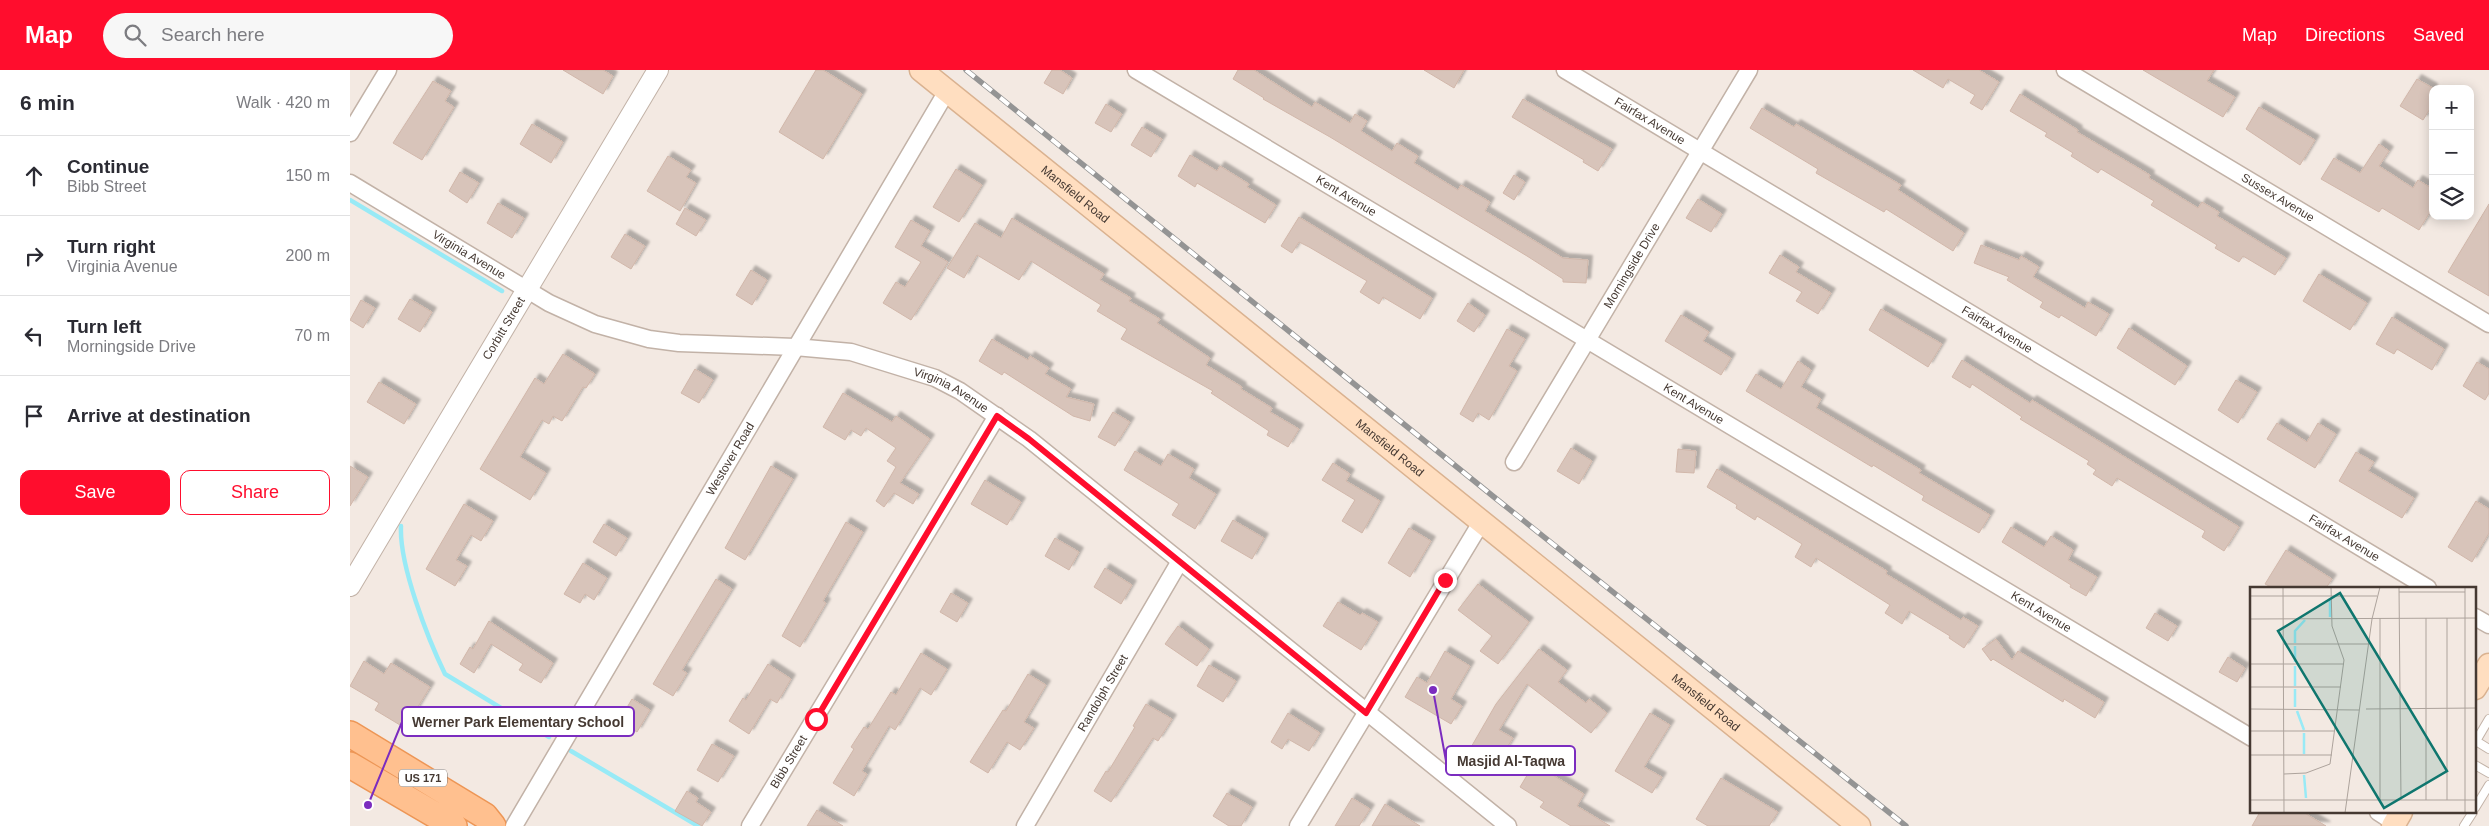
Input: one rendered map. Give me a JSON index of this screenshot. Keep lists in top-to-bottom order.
{
  "streets": {
    "main road": ["Mansfield Road", "US 171"],
    "street": [
      "Fairfax Avenue",
      "Kent Avenue",
      "Sussex Avenue",
      "Virginia Avenue",
      "Morningside Drive",
      "Corbitt Street",
      "Westover Road",
      "Randolph Street",
      "Bibb Street"
    ]
  },
  "crossings": [
    ["Fairfax Avenue", "Morningside Drive"],
    ["Mansfield Road", "Westover Road"],
    ["Kent Avenue", "Morningside Drive"],
    ["Virginia Avenue", "Corbitt Street"],
    ["Virginia Avenue", "Westover Road"],
    ["Virginia Avenue", "Randolph Street"],
    ["Virginia Avenue", "Bibb Street"]
  ],
  "places": ["Masjid Al-Taqwa", "Werner Park Elementary School"],
  "page": {
    "header": "Map",
    "search": "Search here",
    "nav": ["Map", "Directions", "Saved"],
    "heading": ["6 min", "Walk · 420 m"],
    "map_buttons": ["+", "−"],
    "list": [
      ["Continue", "Bibb Street", "150 m"],
      ["Turn right", "Virginia Avenue", "200 m"],
      ["Turn left", "Morningside Drive", "70 m"],
      "Arrive at destination"
    ],
    "buttons": ["Save", "Share"]
  }
}
